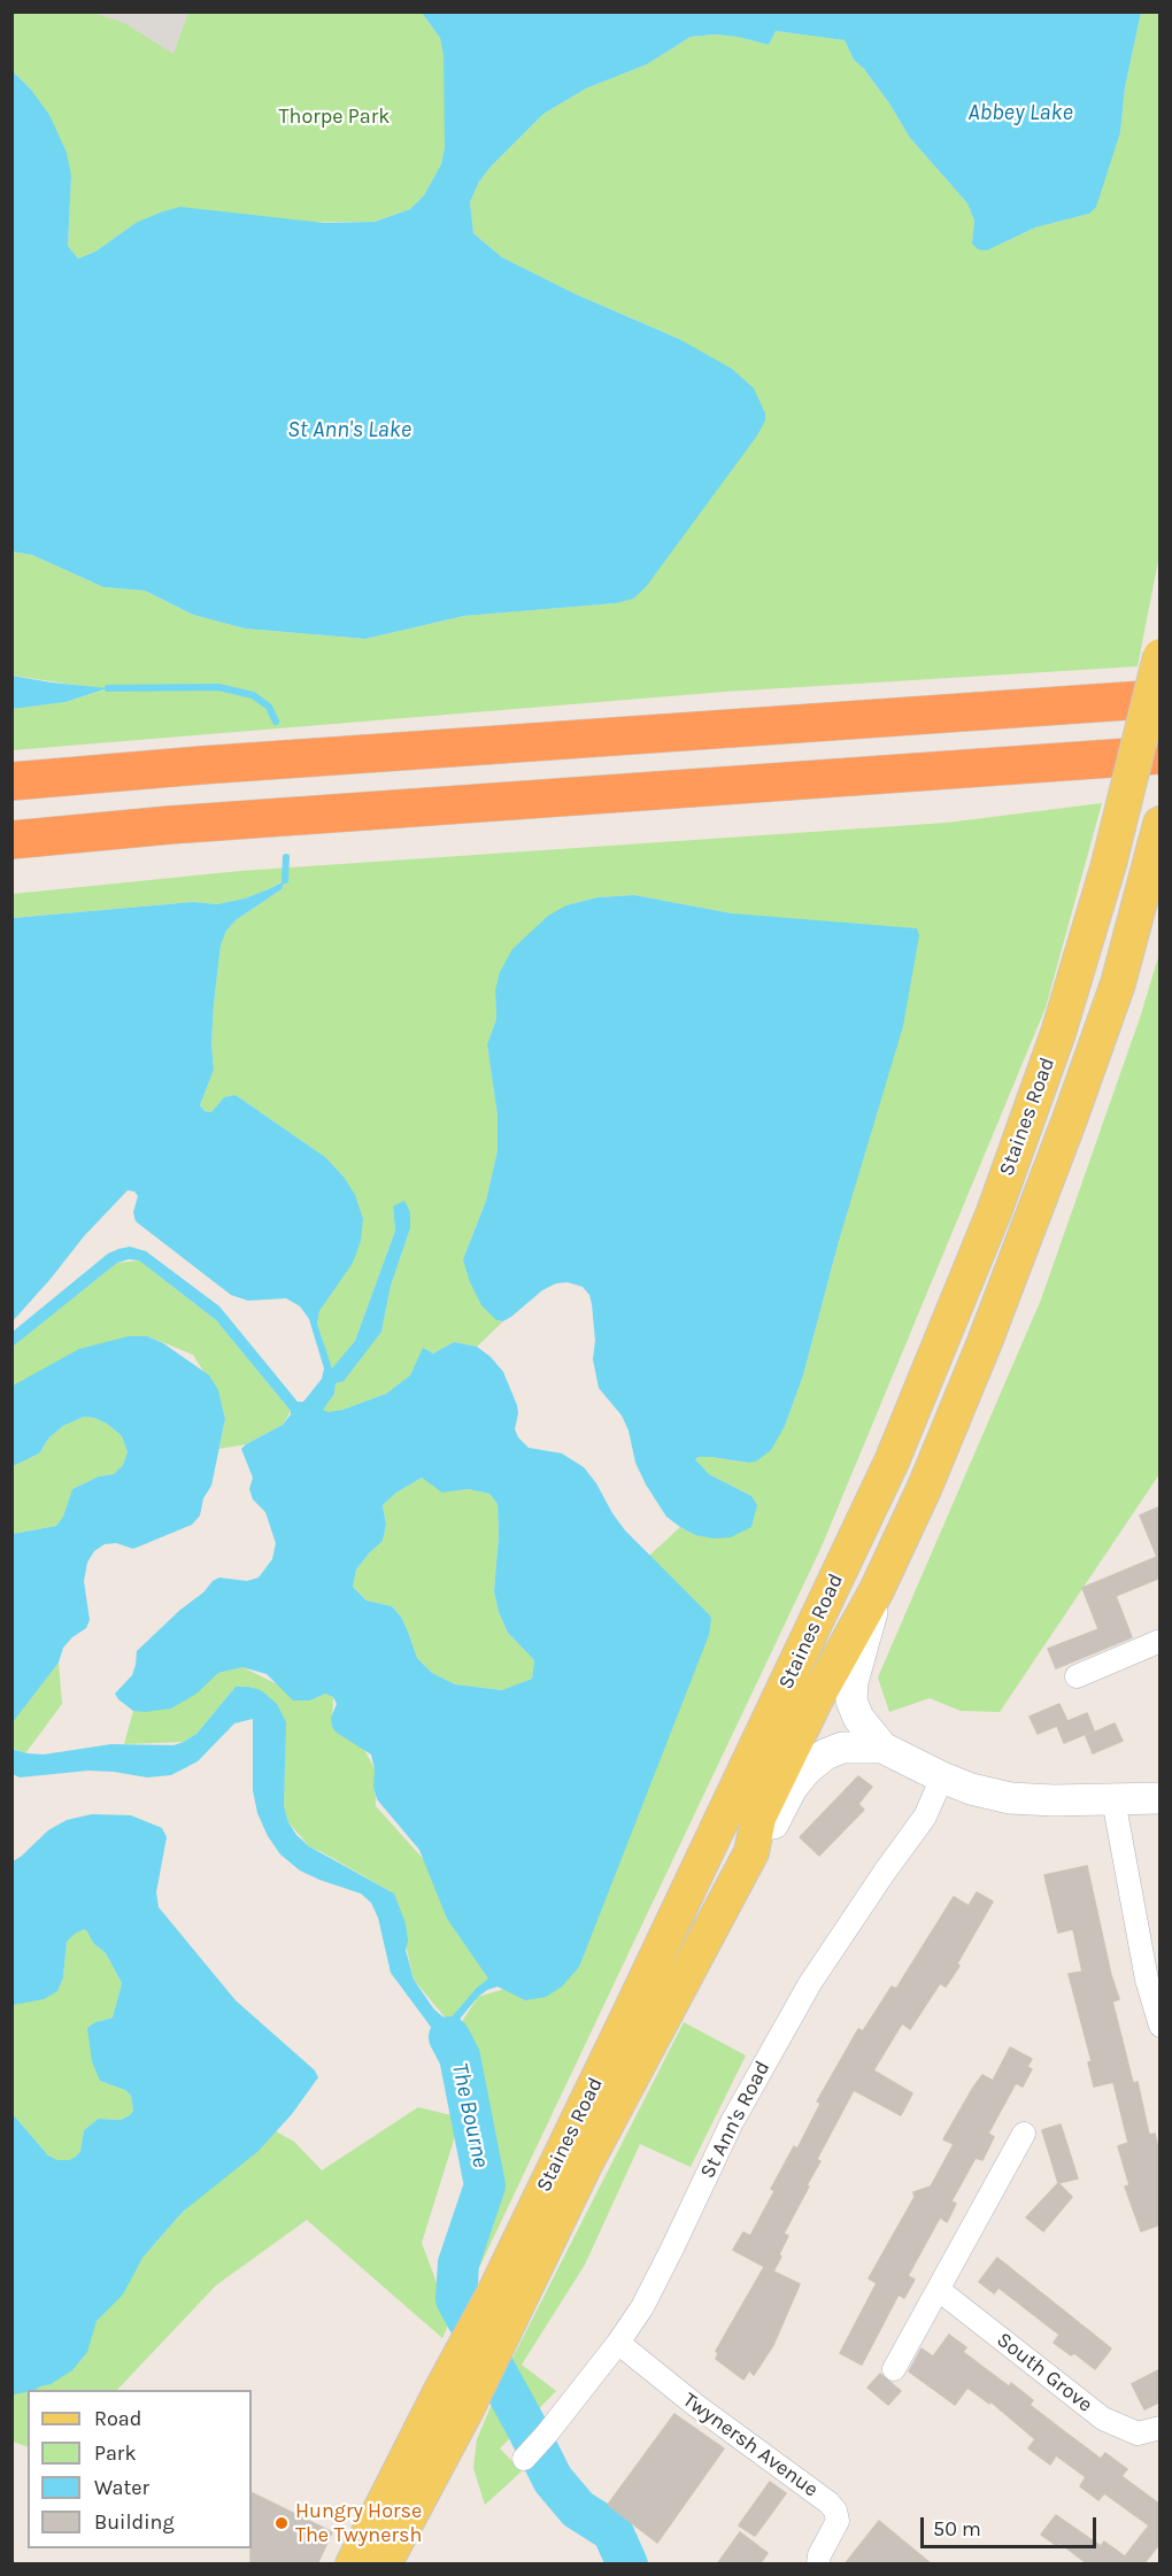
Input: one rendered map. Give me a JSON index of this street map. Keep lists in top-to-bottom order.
{
  "streets": {
    "main road": ["Staines Road"],
    "street": ["St Ann's Road", "South Grove", "Twynersh Avenue"]
  },
  "crossings": [
    ["St Ann's Road", "Twynersh Avenue"]
  ],
  "water": ["Abbey Lake", "St Ann's Lake", "The Bourne"],
  "parks": ["Thorpe Park"],
  "places": ["Hungry Horse The Twynersh"],
  "legend": [
    "Road",
    "Park",
    "Water",
    "Building"
  ],
  "scale_bar": "50 m"
}
